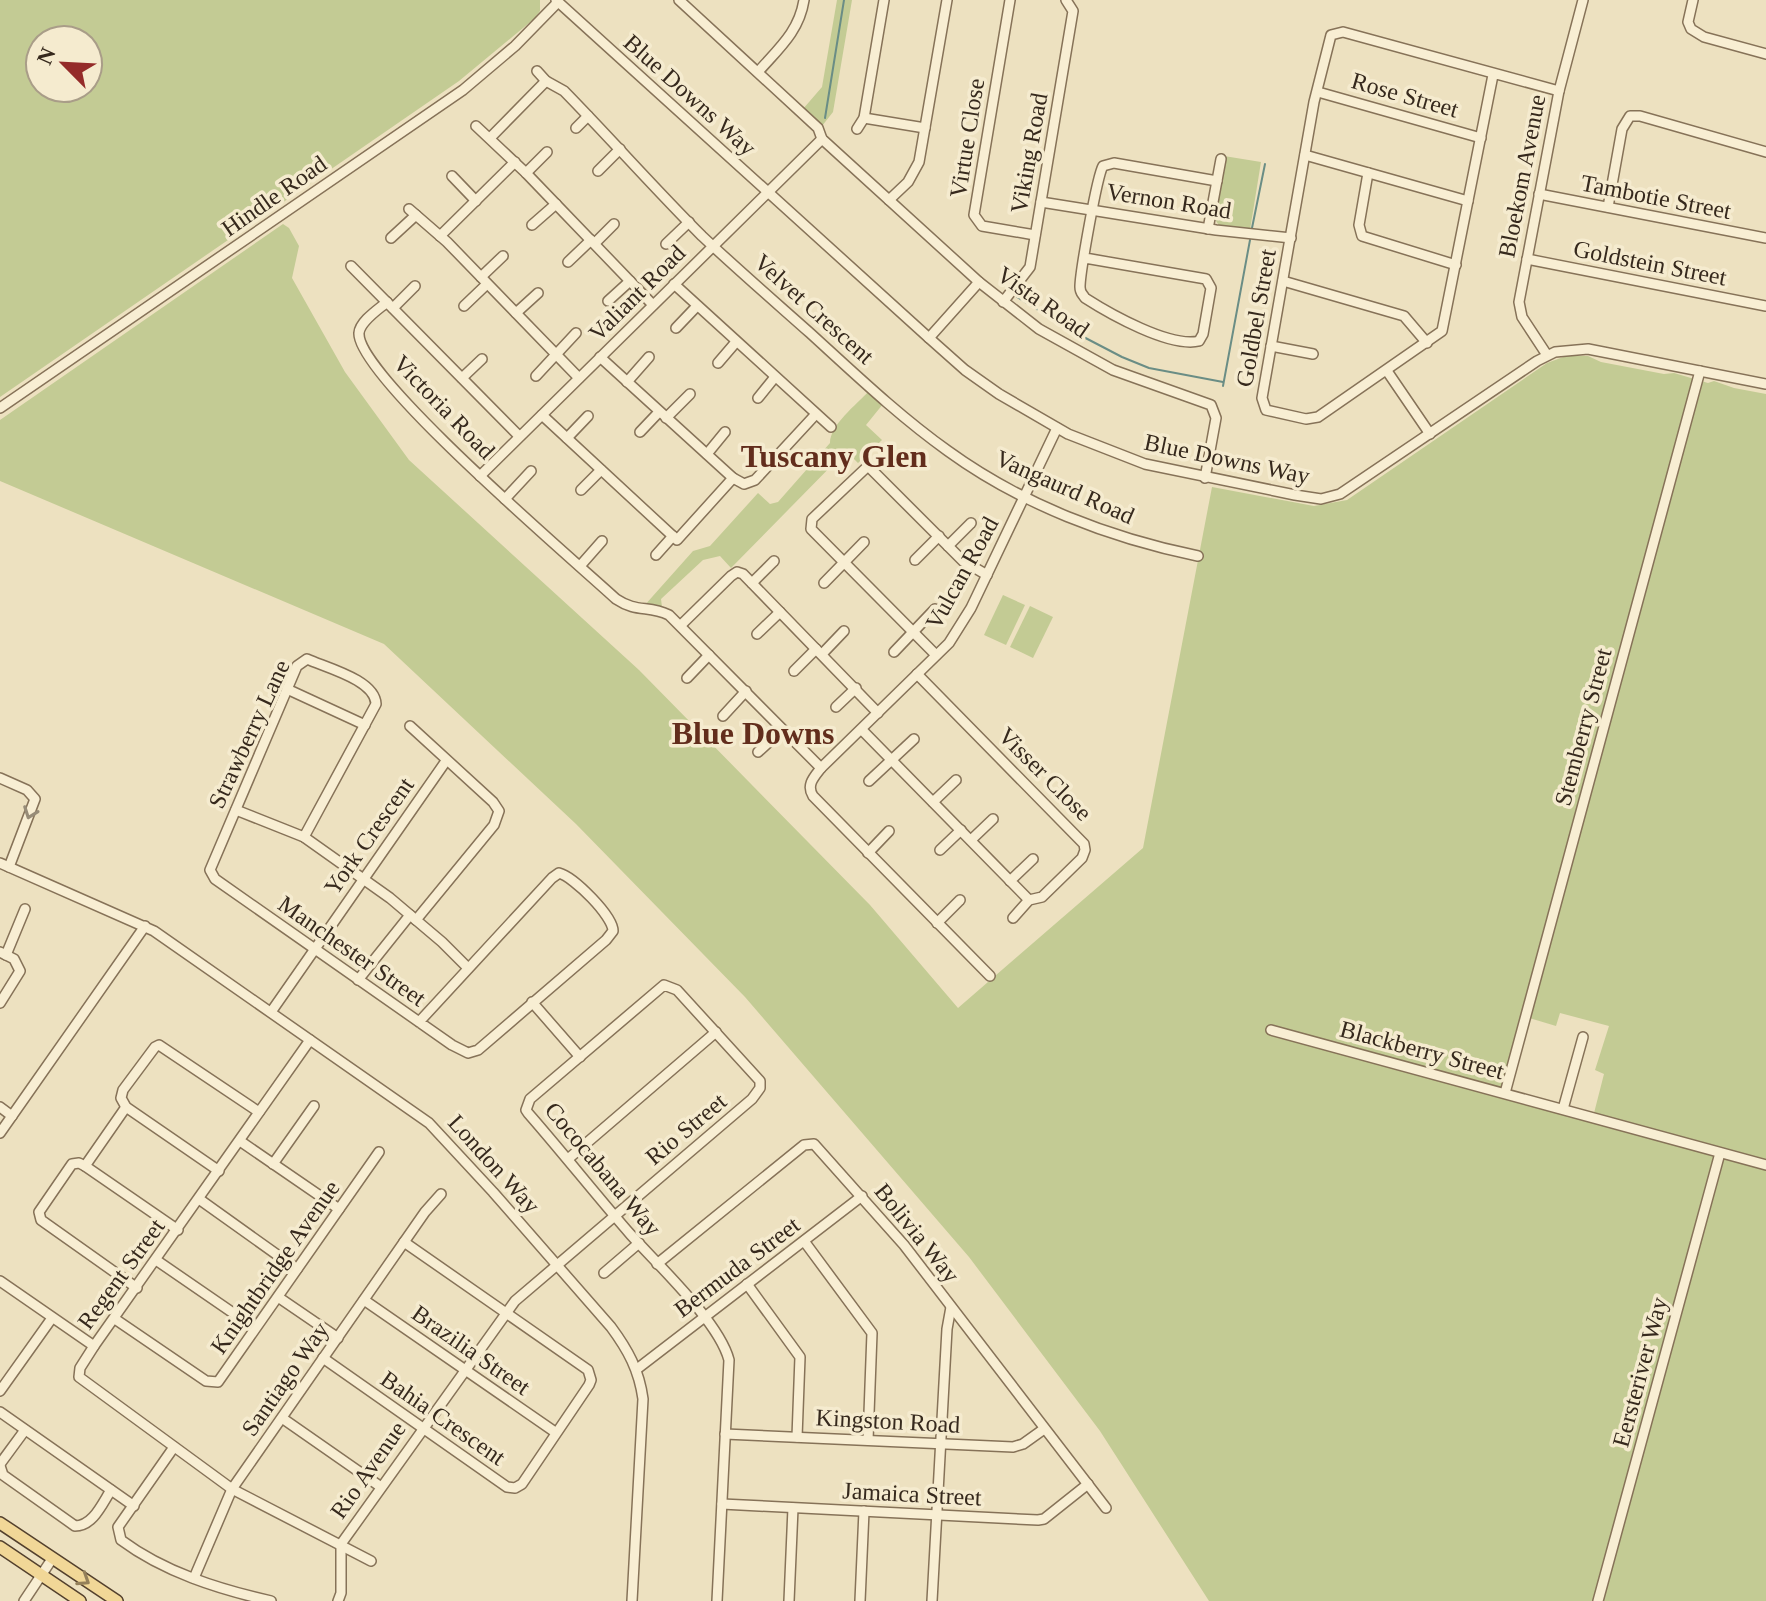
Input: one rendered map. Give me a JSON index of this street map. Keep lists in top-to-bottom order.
{
  "streets": {
    "street": [
      "Blue Downs Way",
      "Rose Street",
      "Virtue Close",
      "Viking Road",
      "Bloekom Avenue",
      "Hindle Road",
      "Tambotie Street",
      "Vernon Road",
      "Goldstein Street",
      "Valiant Road",
      "Vista Road",
      "Velvet Crescent",
      "Goldbel Street",
      "Victoria Road",
      "Vangaurd Road",
      "Vulcan Road",
      "Stemberry Street",
      "Strawberry Lane",
      "Visser Close",
      "York Crescent",
      "Manchester Street",
      "Blackberry Street",
      "Rio Street",
      "London Way",
      "Cococabana Way",
      "Bolivia Way",
      "Knightbridge Avenue",
      "Bermuda Street",
      "Regent Street",
      "Brazilia Street",
      "Eersteriver Way",
      "Santiago Way",
      "Bahia Crescent",
      "Kingston Road",
      "Rio Avenue",
      "Jamaica Street"
    ]
  },
  "crossings": [
    ["Blue Downs Way", "Bloekom Avenue"],
    ["Blue Downs Way", "Hindle Road"],
    ["Blue Downs Way", "Valiant Road"],
    ["Blue Downs Way", "Vista Road"],
    ["Blue Downs Way", "Vulcan Road"],
    ["Blue Downs Way", "Stemberry Street"],
    ["Rose Street", "Goldbel Street"],
    ["Virtue Close", "Viking Road"],
    ["Viking Road", "Vernon Road"],
    ["Viking Road", "Vista Road"],
    ["Bloekom Avenue", "Tambotie Street"],
    ["Bloekom Avenue", "Goldstein Street"],
    ["Bloekom Avenue", "Goldbel Street"],
    ["Vernon Road", "Goldbel Street"],
    ["Valiant Road", "Vista Road"],
    ["Valiant Road", "Velvet Crescent"],
    ["Valiant Road", "Victoria Road"],
    ["Velvet Crescent", "Vangaurd Road"],
    ["Victoria Road", "Vulcan Road"],
    ["Vangaurd Road", "Vulcan Road"],
    ["Vulcan Road", "Visser Close"],
    ["Stemberry Street", "Blackberry Street"],
    ["Strawberry Lane", "Manchester Street"],
    ["York Crescent", "Manchester Street"],
    ["York Crescent", "London Way"],
    ["Blackberry Street", "Eersteriver Way"],
    ["Rio Street", "London Way"],
    ["Rio Street", "Cococabana Way"],
    ["Rio Street", "Rio Avenue"],
    ["London Way", "Bermuda Street"],
    ["London Way", "Regent Street"],
    ["London Way", "Rio Avenue"],
    ["Cococabana Way", "Bolivia Way"],
    ["Cococabana Way", "Bermuda Street"],
    ["Cococabana Way", "Kingston Road"],
    ["Cococabana Way", "Jamaica Street"],
    ["Bolivia Way", "Bermuda Street"],
    ["Bolivia Way", "Kingston Road"],
    ["Bolivia Way", "Jamaica Street"],
    ["Knightbridge Avenue", "Regent Street"],
    ["Regent Street", "Santiago Way"],
    ["Regent Street", "Rio Avenue"],
    ["Brazilia Street", "Santiago Way"],
    ["Brazilia Street", "Bahia Crescent"],
    ["Brazilia Street", "Rio Avenue"],
    ["Santiago Way", "Bahia Crescent"],
    ["Bahia Crescent", "Rio Avenue"]
  ],
  "districts": ["Tuscany Glen", "Blue Downs"],
  "north": "top left"
}
